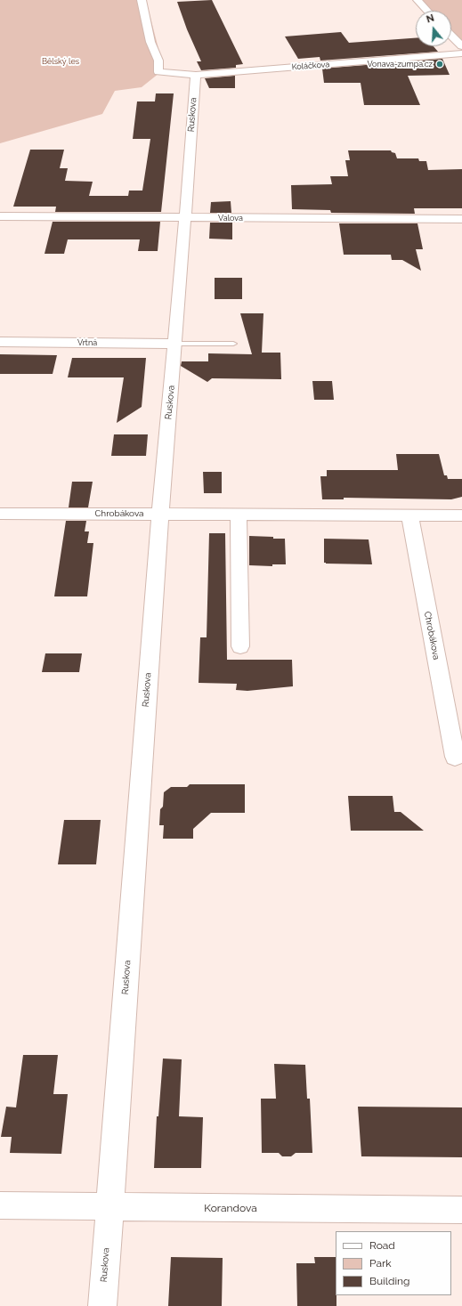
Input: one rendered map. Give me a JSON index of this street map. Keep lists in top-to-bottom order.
{
  "streets": {
    "street": [
      "Koláčkova",
      "Ruskova",
      "Valova",
      "Vrtná",
      "Chrobákova",
      "Korandova"
    ]
  },
  "crossings": [
    ["Koláčkova", "Ruskova"],
    ["Ruskova", "Valova"],
    ["Ruskova", "Vrtná"],
    ["Ruskova", "Chrobákova"],
    ["Ruskova", "Korandova"]
  ],
  "parks": ["Bělský les"],
  "places": ["Vonava-zumpa.cz"],
  "legend": ["Road", "Park", "Building"],
  "north": "top"
}
